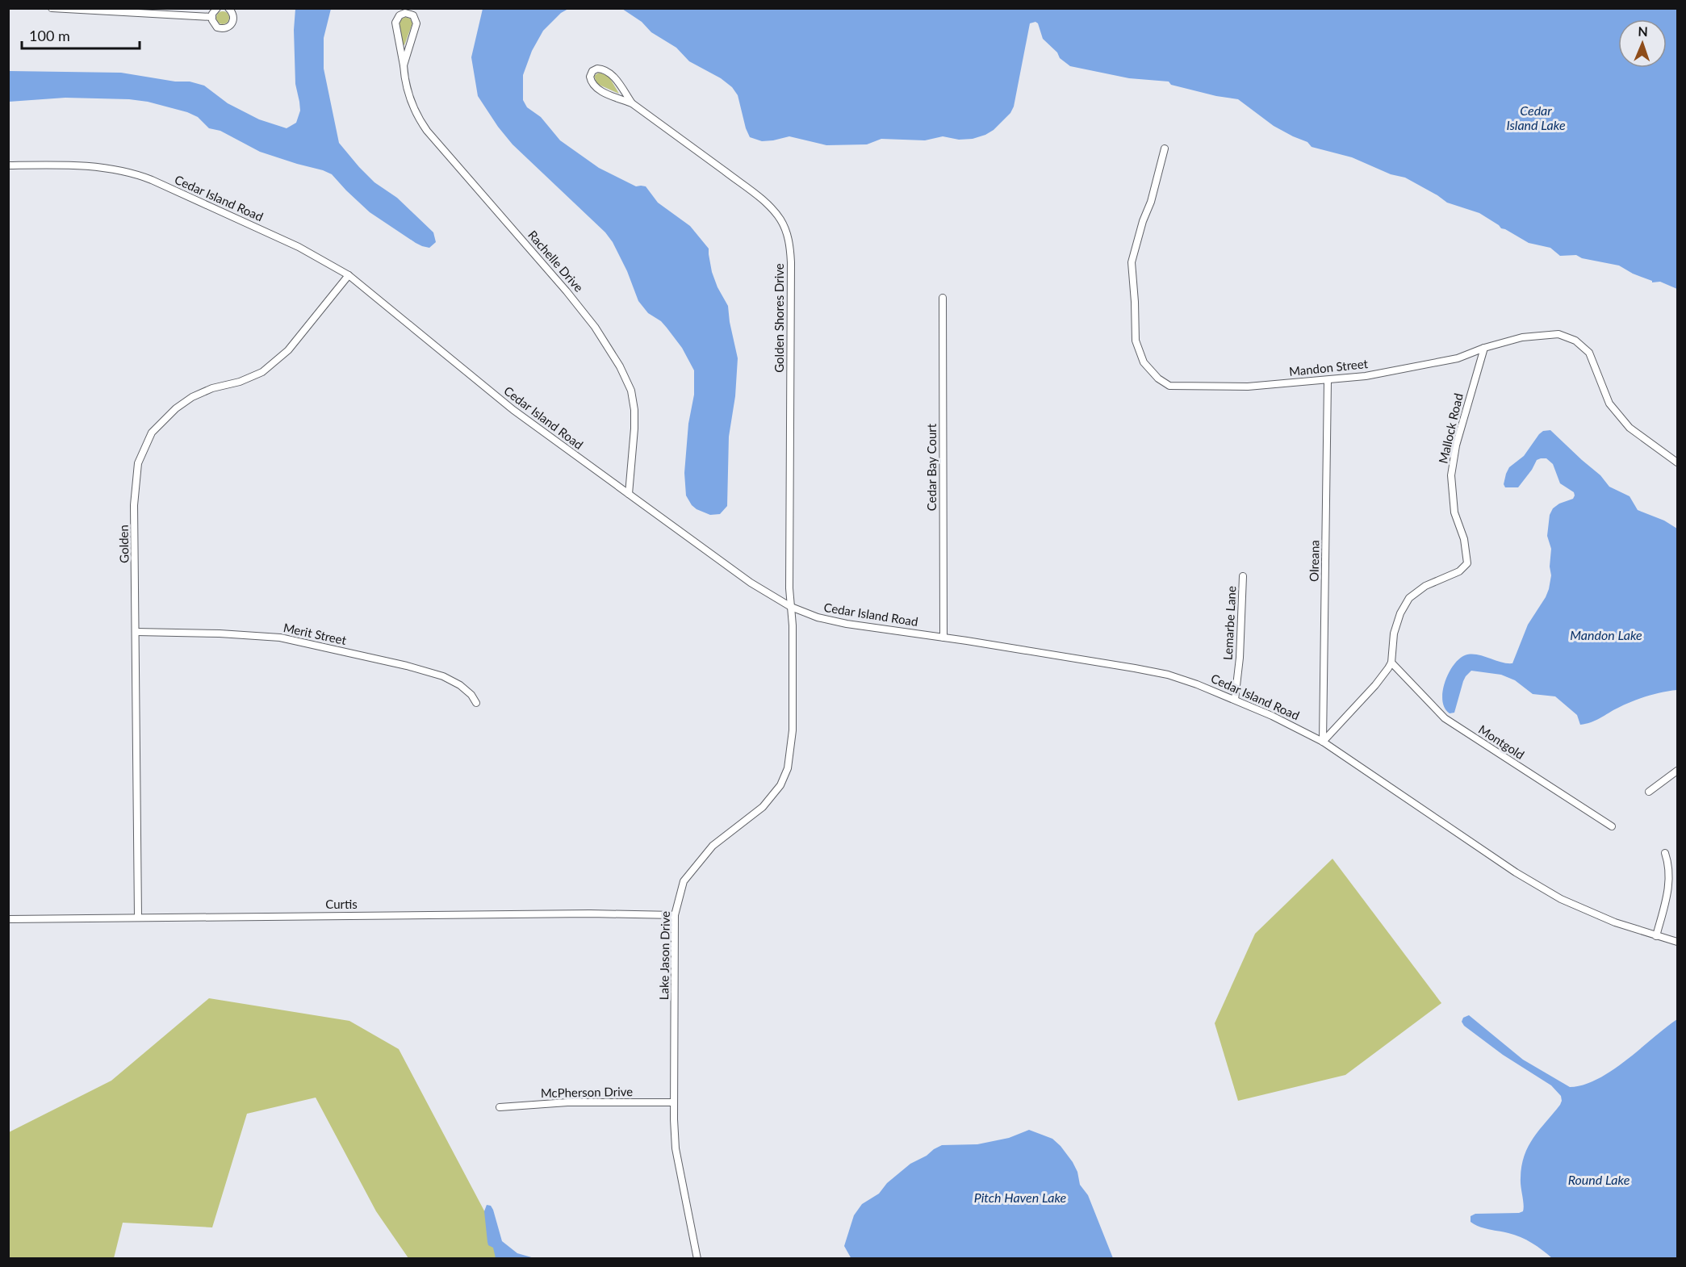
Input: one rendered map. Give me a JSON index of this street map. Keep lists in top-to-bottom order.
{
  "streets": {
    "street": [
      "Cedar Island Road",
      "Rachelle Drive",
      "Golden Shores Drive",
      "Mandon Street",
      "Mallock Road",
      "Cedar Bay Court",
      "Golden",
      "Olreana",
      "Lemarbe Lane",
      "Merit Street",
      "Montgold",
      "Curtis",
      "Lake Jason Drive",
      "McPherson Drive"
    ]
  },
  "crossings": [
    ["Cedar Island Road", "Rachelle Drive"],
    ["Cedar Island Road", "Golden Shores Drive"],
    ["Cedar Island Road", "Cedar Bay Court"],
    ["Cedar Island Road", "Golden"],
    ["Cedar Island Road", "Olreana"],
    ["Cedar Island Road", "Lemarbe Lane"],
    ["Cedar Island Road", "Lake Jason Drive"],
    ["Golden Shores Drive", "Lake Jason Drive"],
    ["Mandon Street", "Mallock Road"],
    ["Mandon Street", "Olreana"],
    ["Mallock Road", "Montgold"],
    ["Golden", "Merit Street"],
    ["Golden", "Curtis"],
    ["Curtis", "Lake Jason Drive"],
    ["Lake Jason Drive", "McPherson Drive"]
  ],
  "water": [
    "Cedar Island Lake",
    "Mandon Lake",
    "Round Lake",
    "Pitch Haven Lake"
  ],
  "scale_bar": "100 m",
  "north": "top"
}
